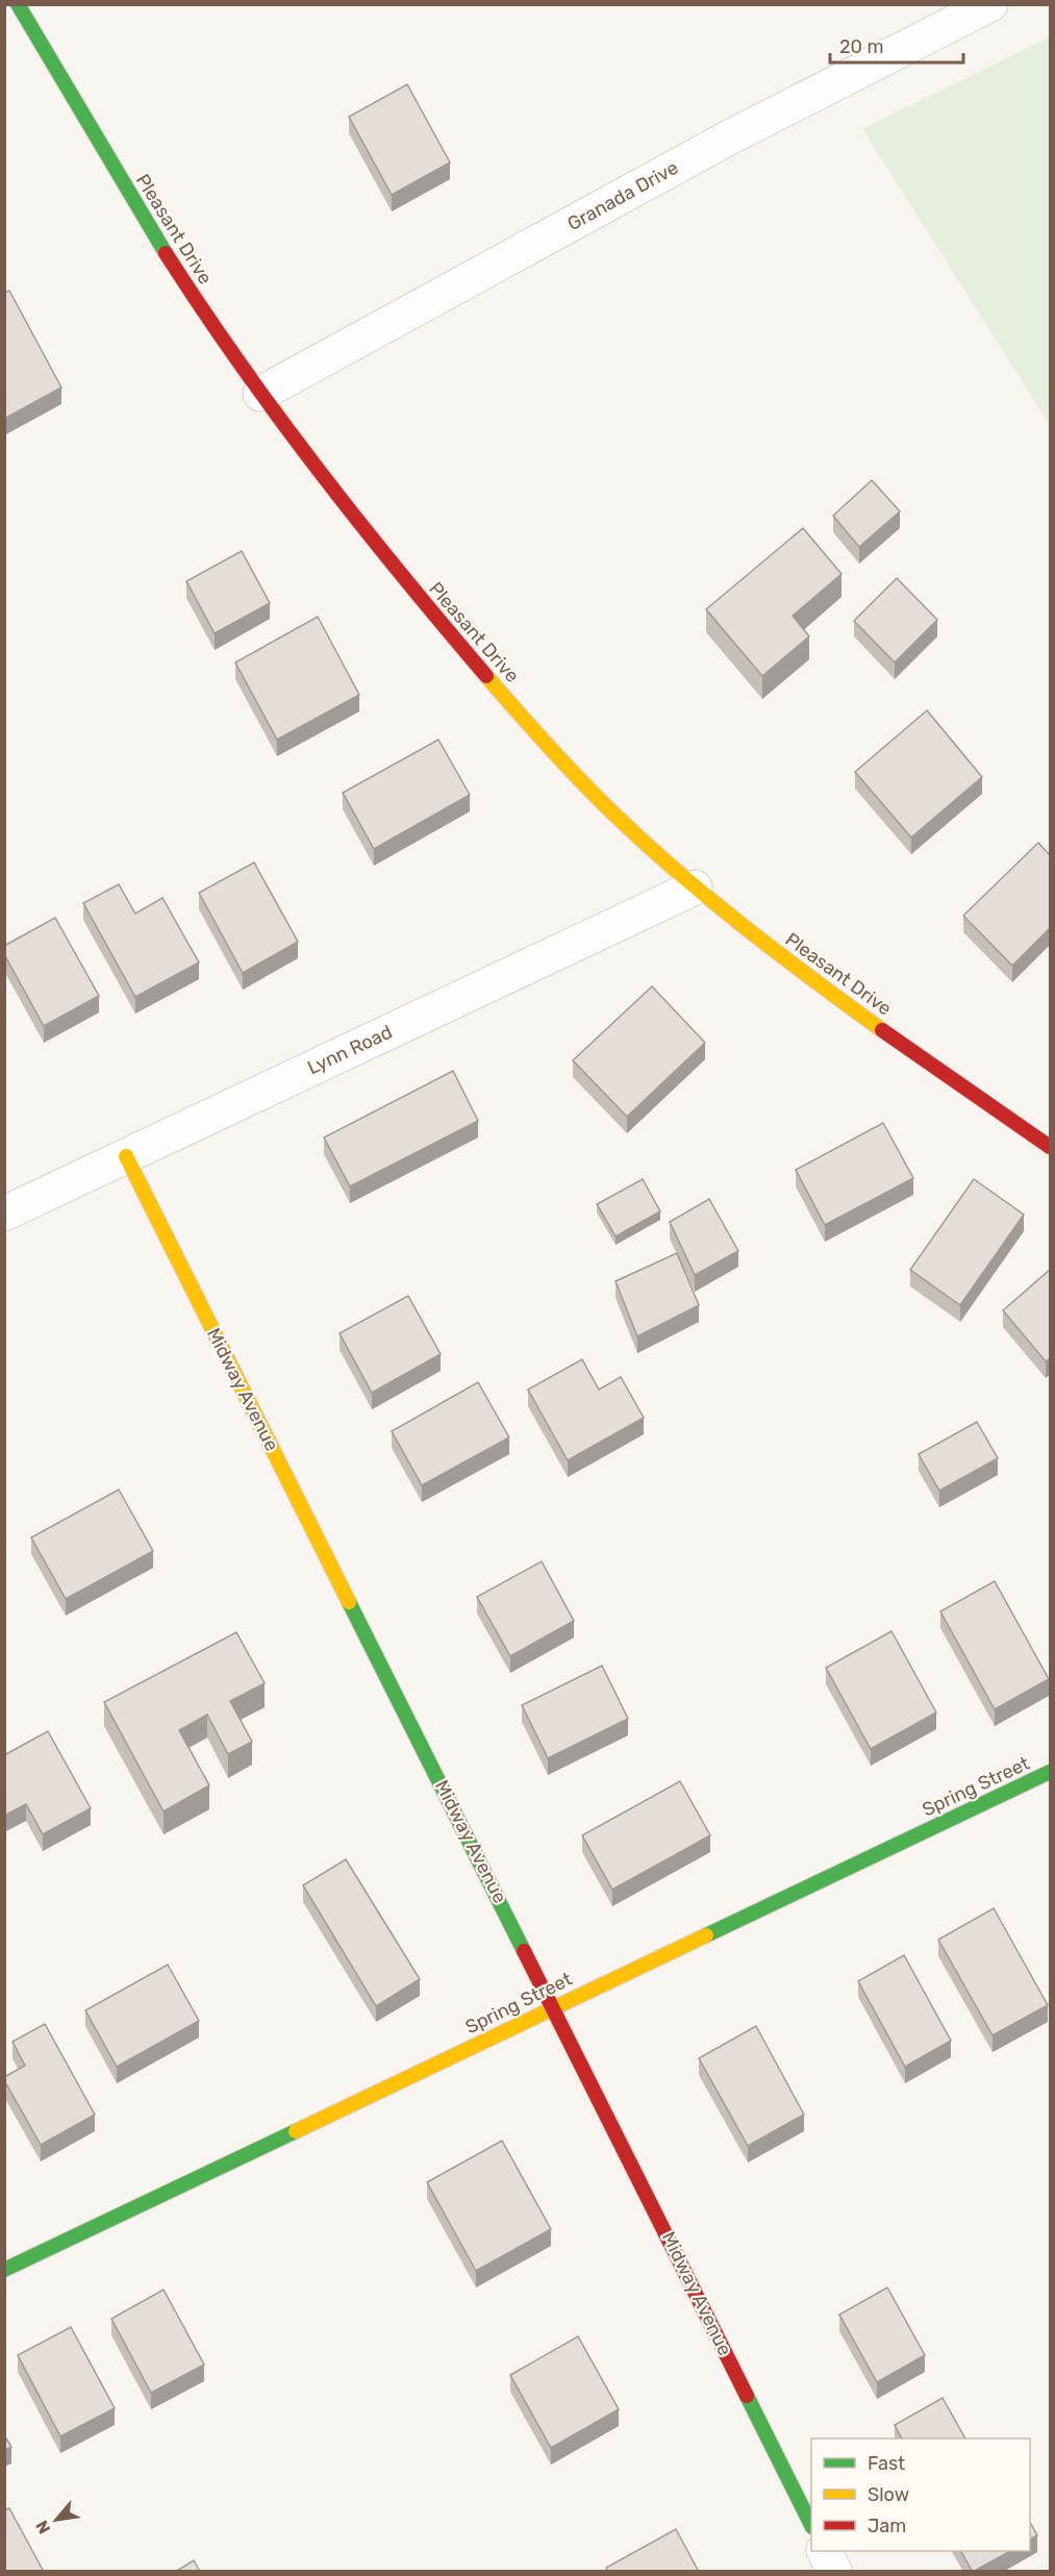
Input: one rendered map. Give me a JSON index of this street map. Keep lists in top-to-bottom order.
{
  "streets": {
    "street": [
      "Granada Drive",
      "Pleasant Drive",
      "Lynn Road",
      "Midway Avenue",
      "Spring Street"
    ]
  },
  "crossings": [
    ["Granada Drive", "Pleasant Drive"],
    ["Pleasant Drive", "Lynn Road"],
    ["Lynn Road", "Midway Avenue"],
    ["Midway Avenue", "Spring Street"]
  ],
  "legend": ["Fast", "Slow", "Jam"],
  "scale_bar": "20 m",
  "north": "bottom left"
}
